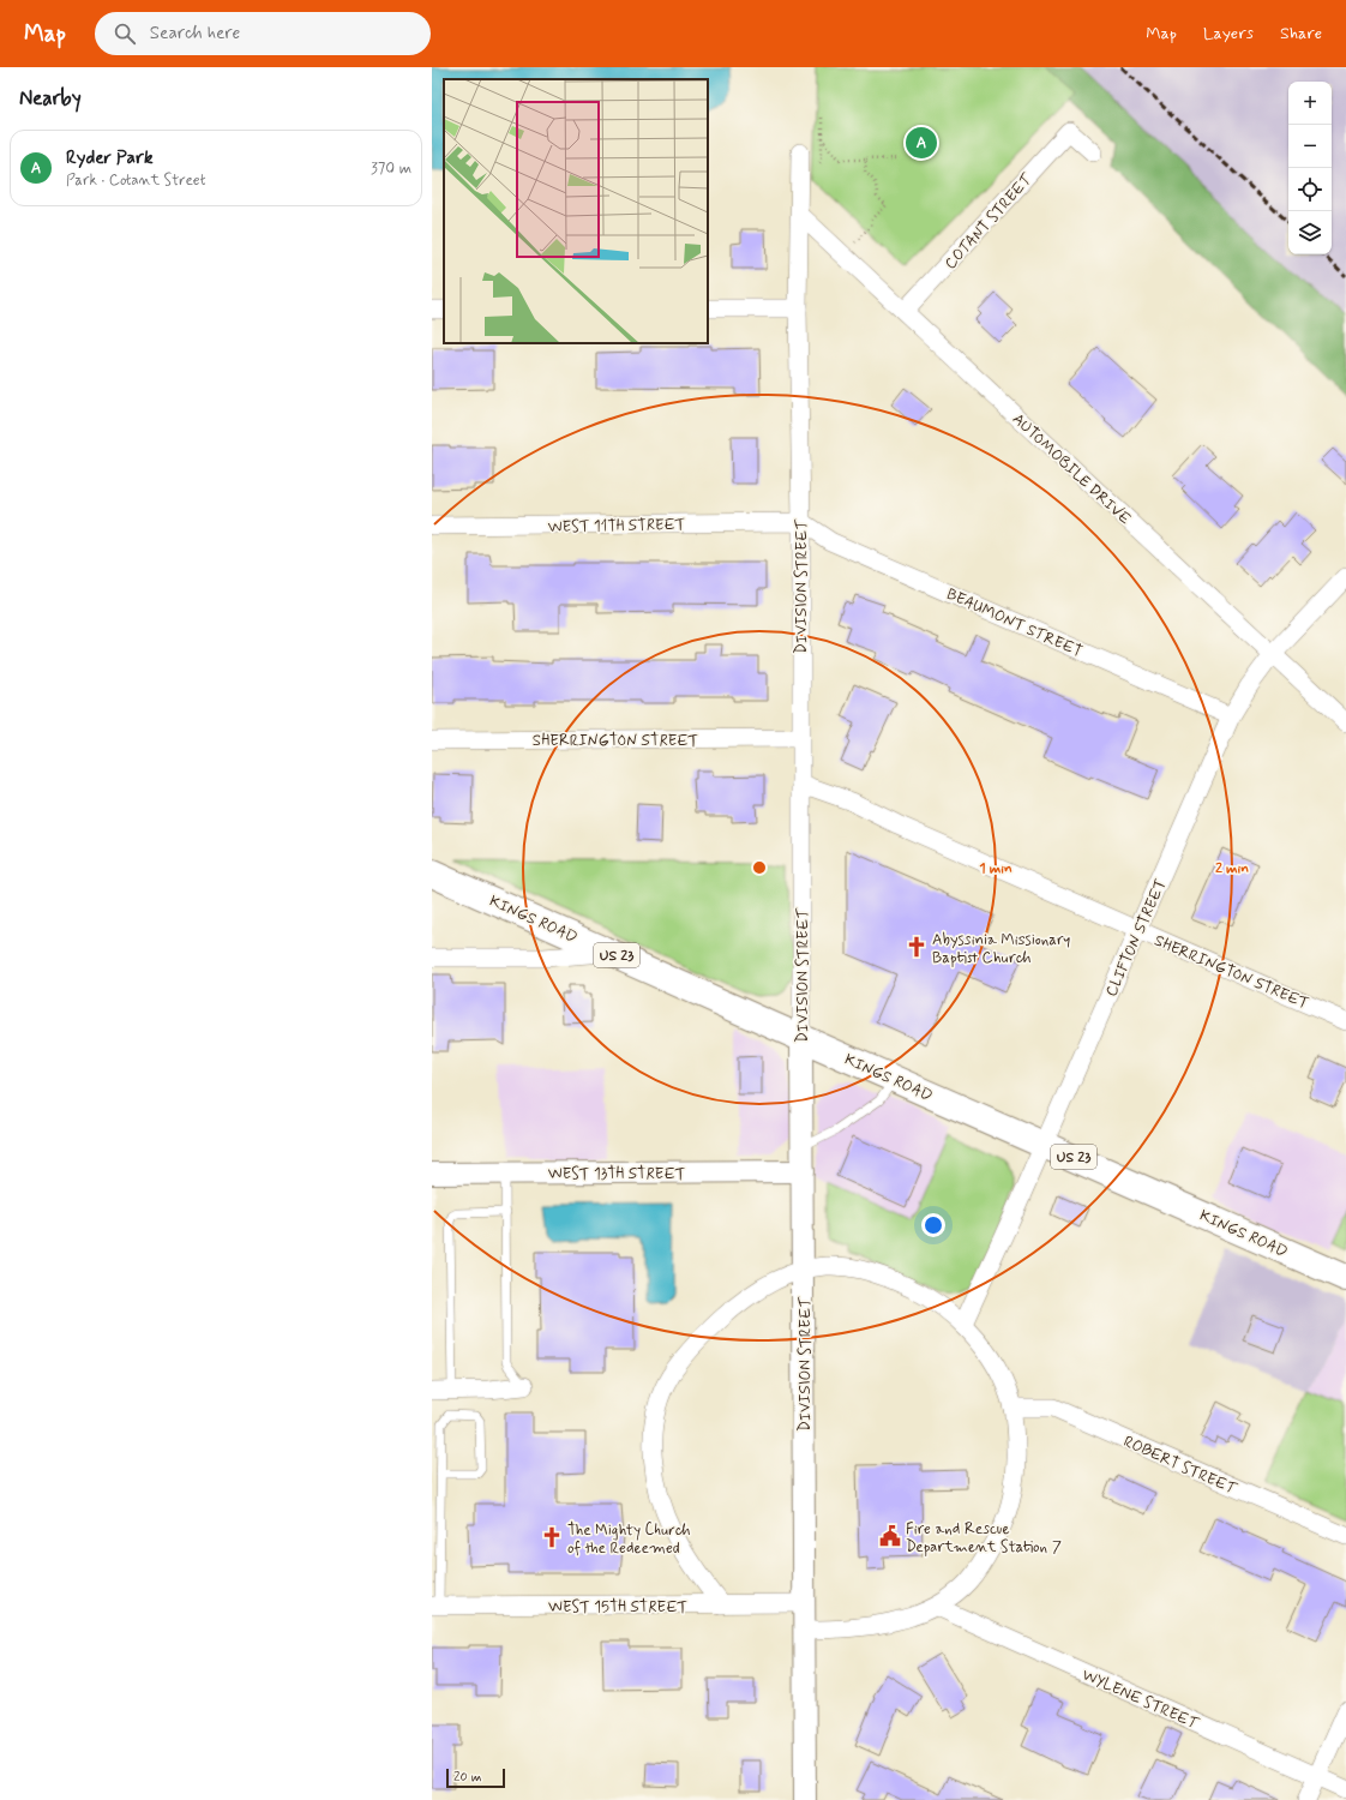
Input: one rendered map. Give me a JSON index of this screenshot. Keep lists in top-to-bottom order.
{
  "streets": {
    "main road": ["KINGS ROAD", "US 23"],
    "street": [
      "COTANT STREET",
      "AUTOMOBILE DRIVE",
      "WEST 11TH STREET",
      "DIVISION STREET",
      "BEAUMONT STREET",
      "SHERRINGTON STREET",
      "CLIFTON STREET",
      "WEST 13TH STREET",
      "ROBERT STREET",
      "WEST 15TH STREET",
      "WYLENE STREET"
    ]
  },
  "crossings": [
    ["COTANT STREET", "AUTOMOBILE DRIVE"],
    ["AUTOMOBILE DRIVE", "DIVISION STREET"],
    ["AUTOMOBILE DRIVE", "CLIFTON STREET"],
    ["WEST 11TH STREET", "DIVISION STREET"],
    ["WEST 11TH STREET", "BEAUMONT STREET"],
    ["DIVISION STREET", "BEAUMONT STREET"],
    ["DIVISION STREET", "SHERRINGTON STREET"],
    ["DIVISION STREET", "KINGS ROAD"],
    ["DIVISION STREET", "WEST 13TH STREET"],
    ["DIVISION STREET", "WEST 15TH STREET"],
    ["BEAUMONT STREET", "CLIFTON STREET"],
    ["SHERRINGTON STREET", "CLIFTON STREET"],
    ["KINGS ROAD", "CLIFTON STREET"]
  ],
  "places": {
    "church": ["Abyssinia Missionary Baptist Church", "The Mighty Church of the Redeemed"],
    "public building": ["Fire and Rescue Department Station 7"]
  },
  "scale_bar": "20 m",
  "page": {
    "header": "Map",
    "search": "Search here",
    "nav": ["Map", "Layers", "Share"],
    "heading": "Nearby",
    "map_buttons": ["+", "−"],
    "pins": "A",
    "list": [
      {
        "mark": "A",
        "name": "Ryder Park",
        "note": "Park · Cotant Street",
        "value": "370 m"
      }
    ],
    "scale": "20 m"
  },
  "rings": ["1 min", "2 min"]
}
